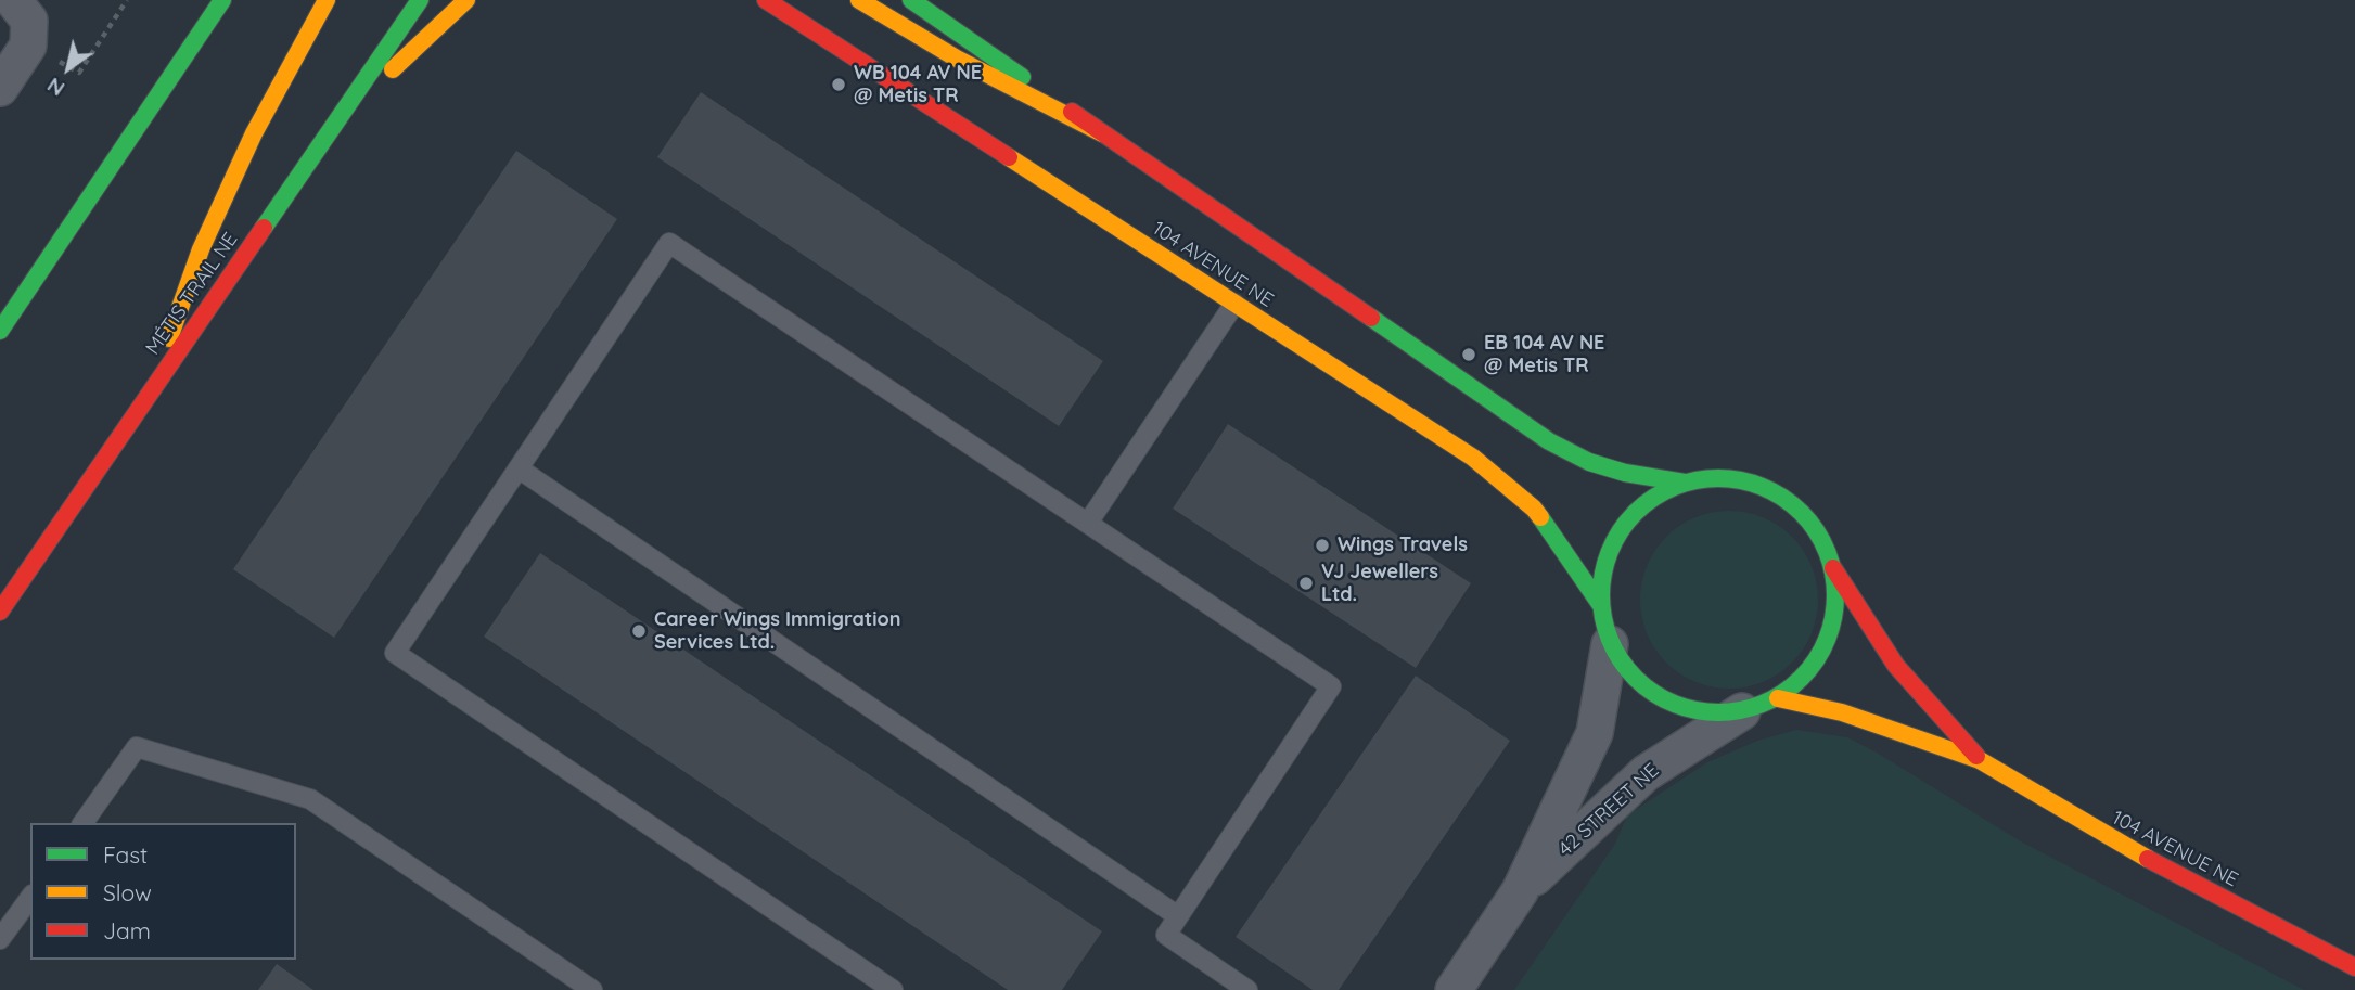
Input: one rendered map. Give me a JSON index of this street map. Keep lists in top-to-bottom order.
{
  "streets": {
    "street": ["104 AVENUE NE", "MÉTIS TRAIL NE", "42 STREET NE"]
  },
  "crossings": [
    ["104 AVENUE NE", "42 STREET NE"]
  ],
  "places": [
    "WB 104 AV NE @ Metis TR",
    "EB 104 AV NE @ Metis TR",
    "Wings Travels",
    "VJ Jewellers Ltd.",
    "Career Wings Immigration Services Ltd."
  ],
  "legend": ["Fast", "Slow", "Jam"],
  "north": "bottom left"
}
